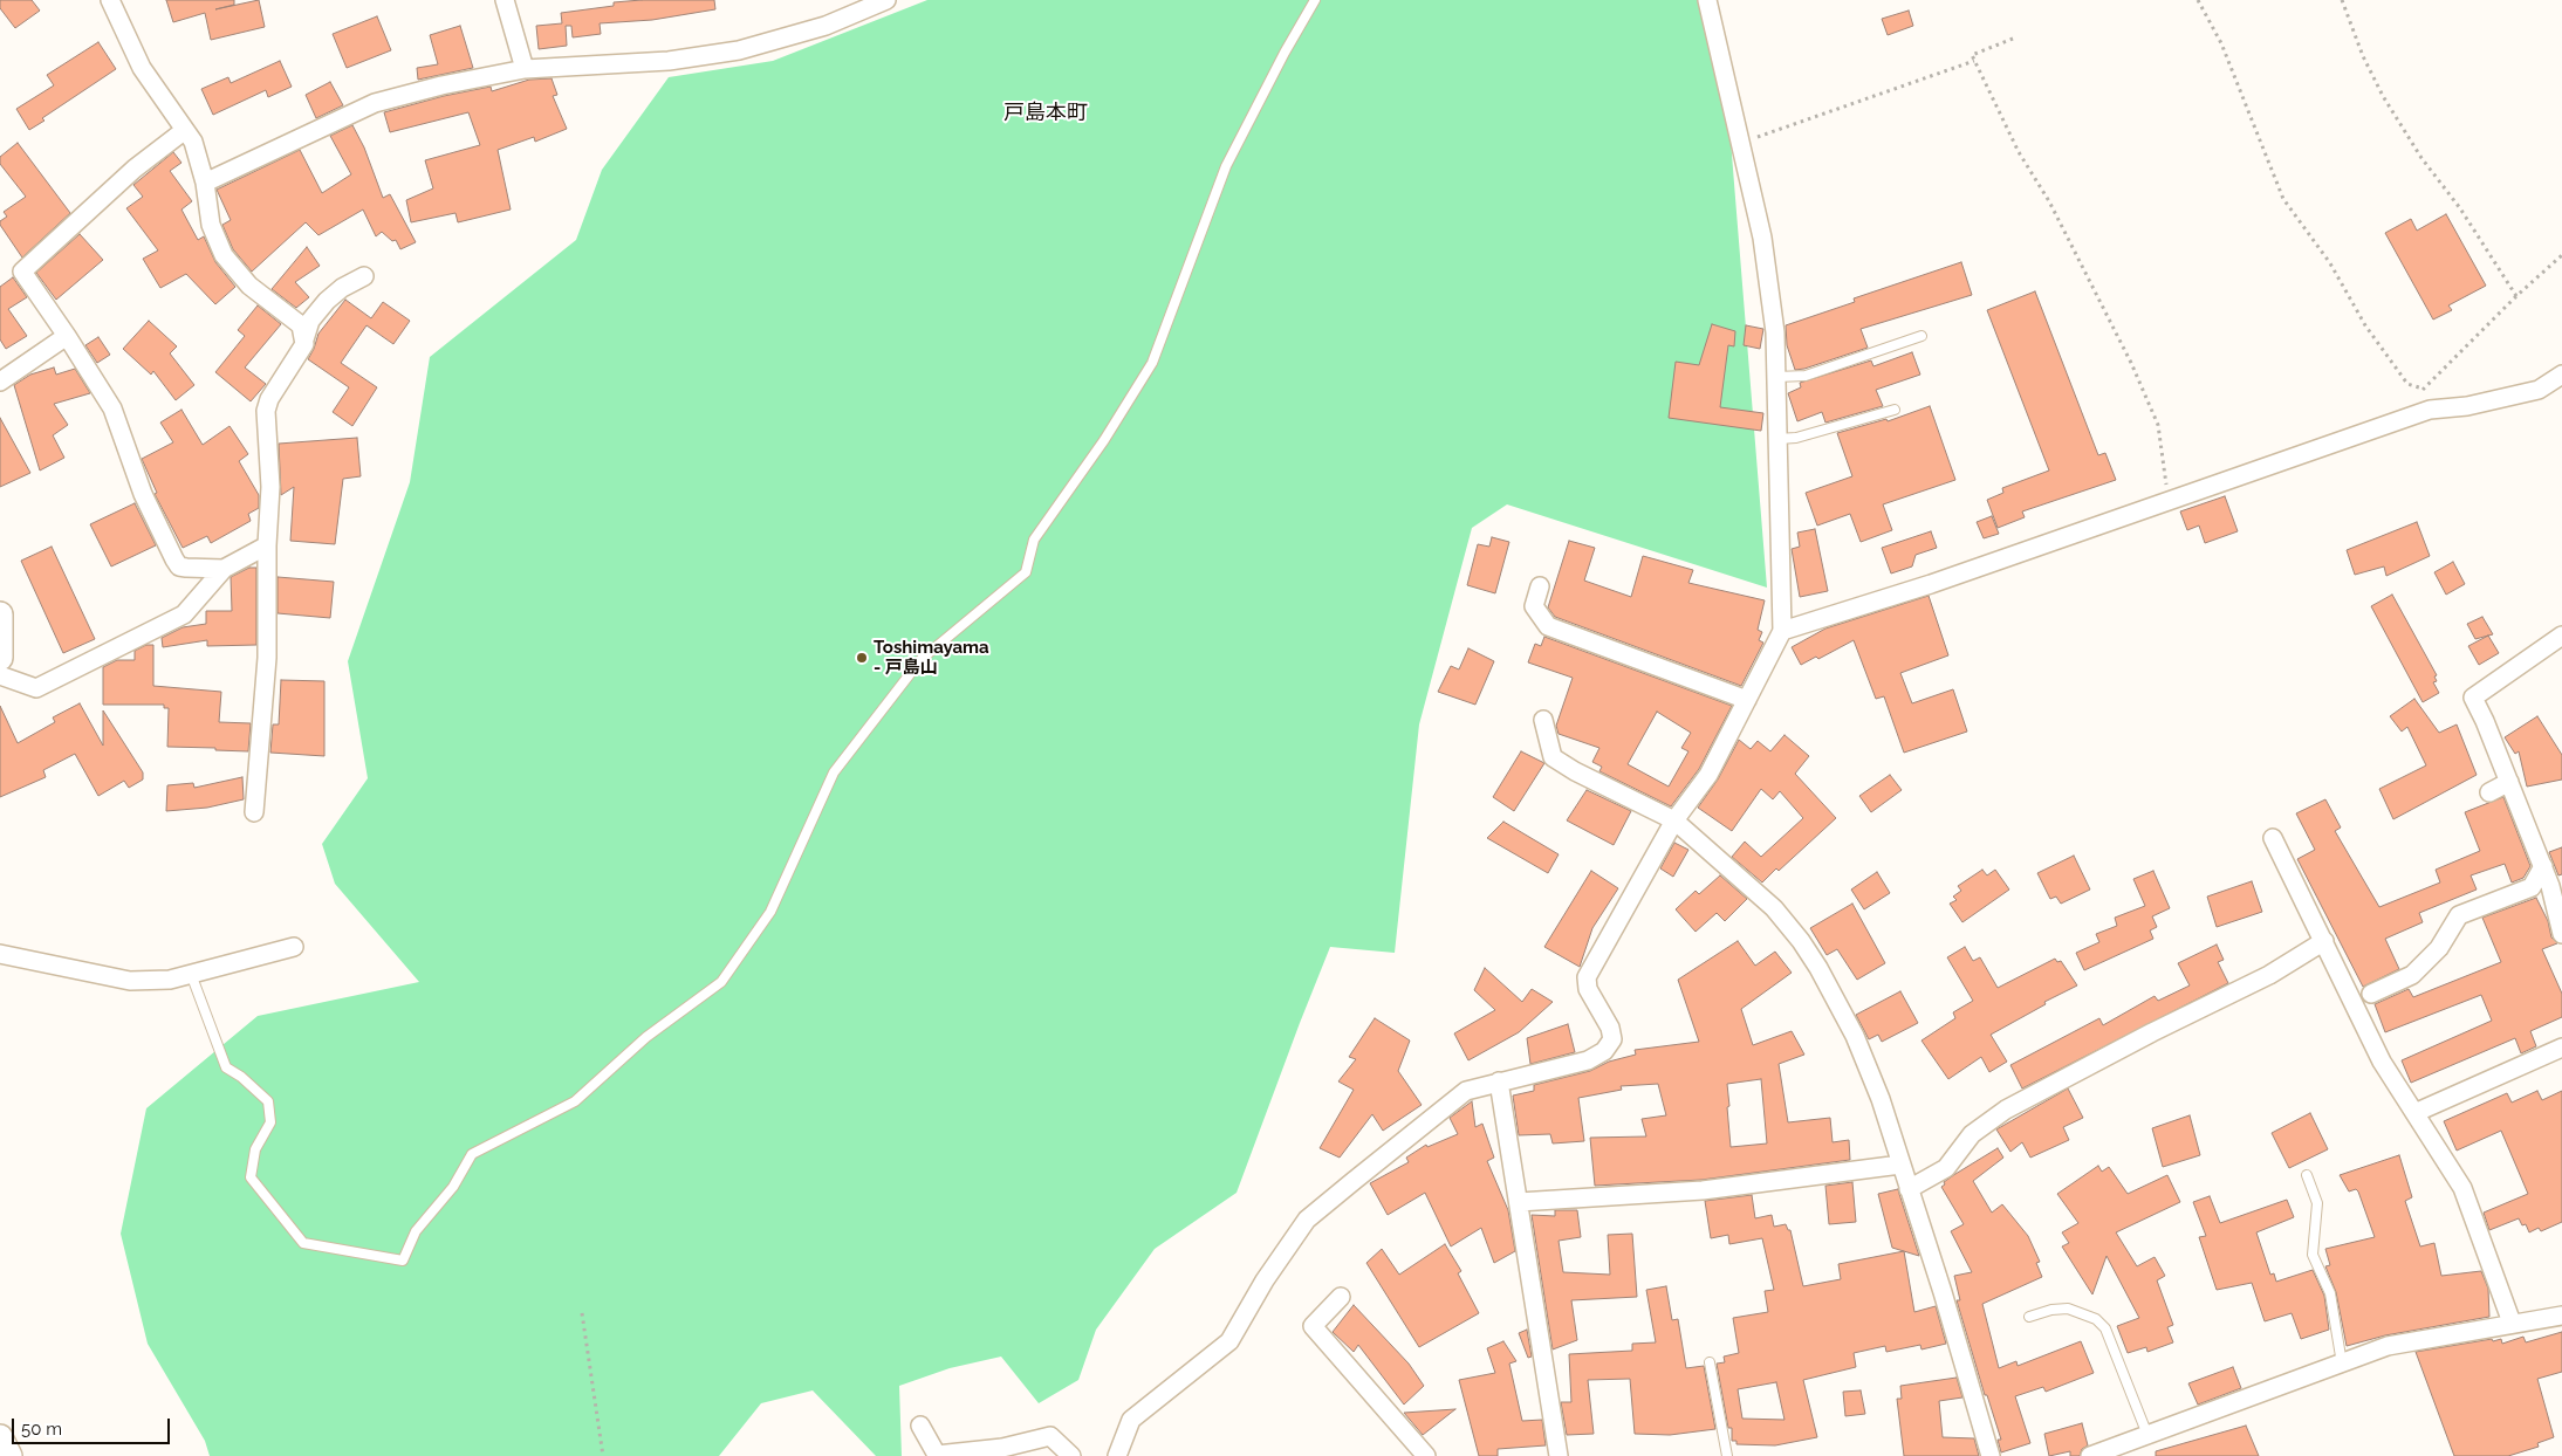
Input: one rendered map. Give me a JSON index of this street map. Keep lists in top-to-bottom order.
{
  "districts": ["戸島本町"],
  "places": ["Toshimayama - 戸島山"],
  "scale_bar": "50 m"
}
